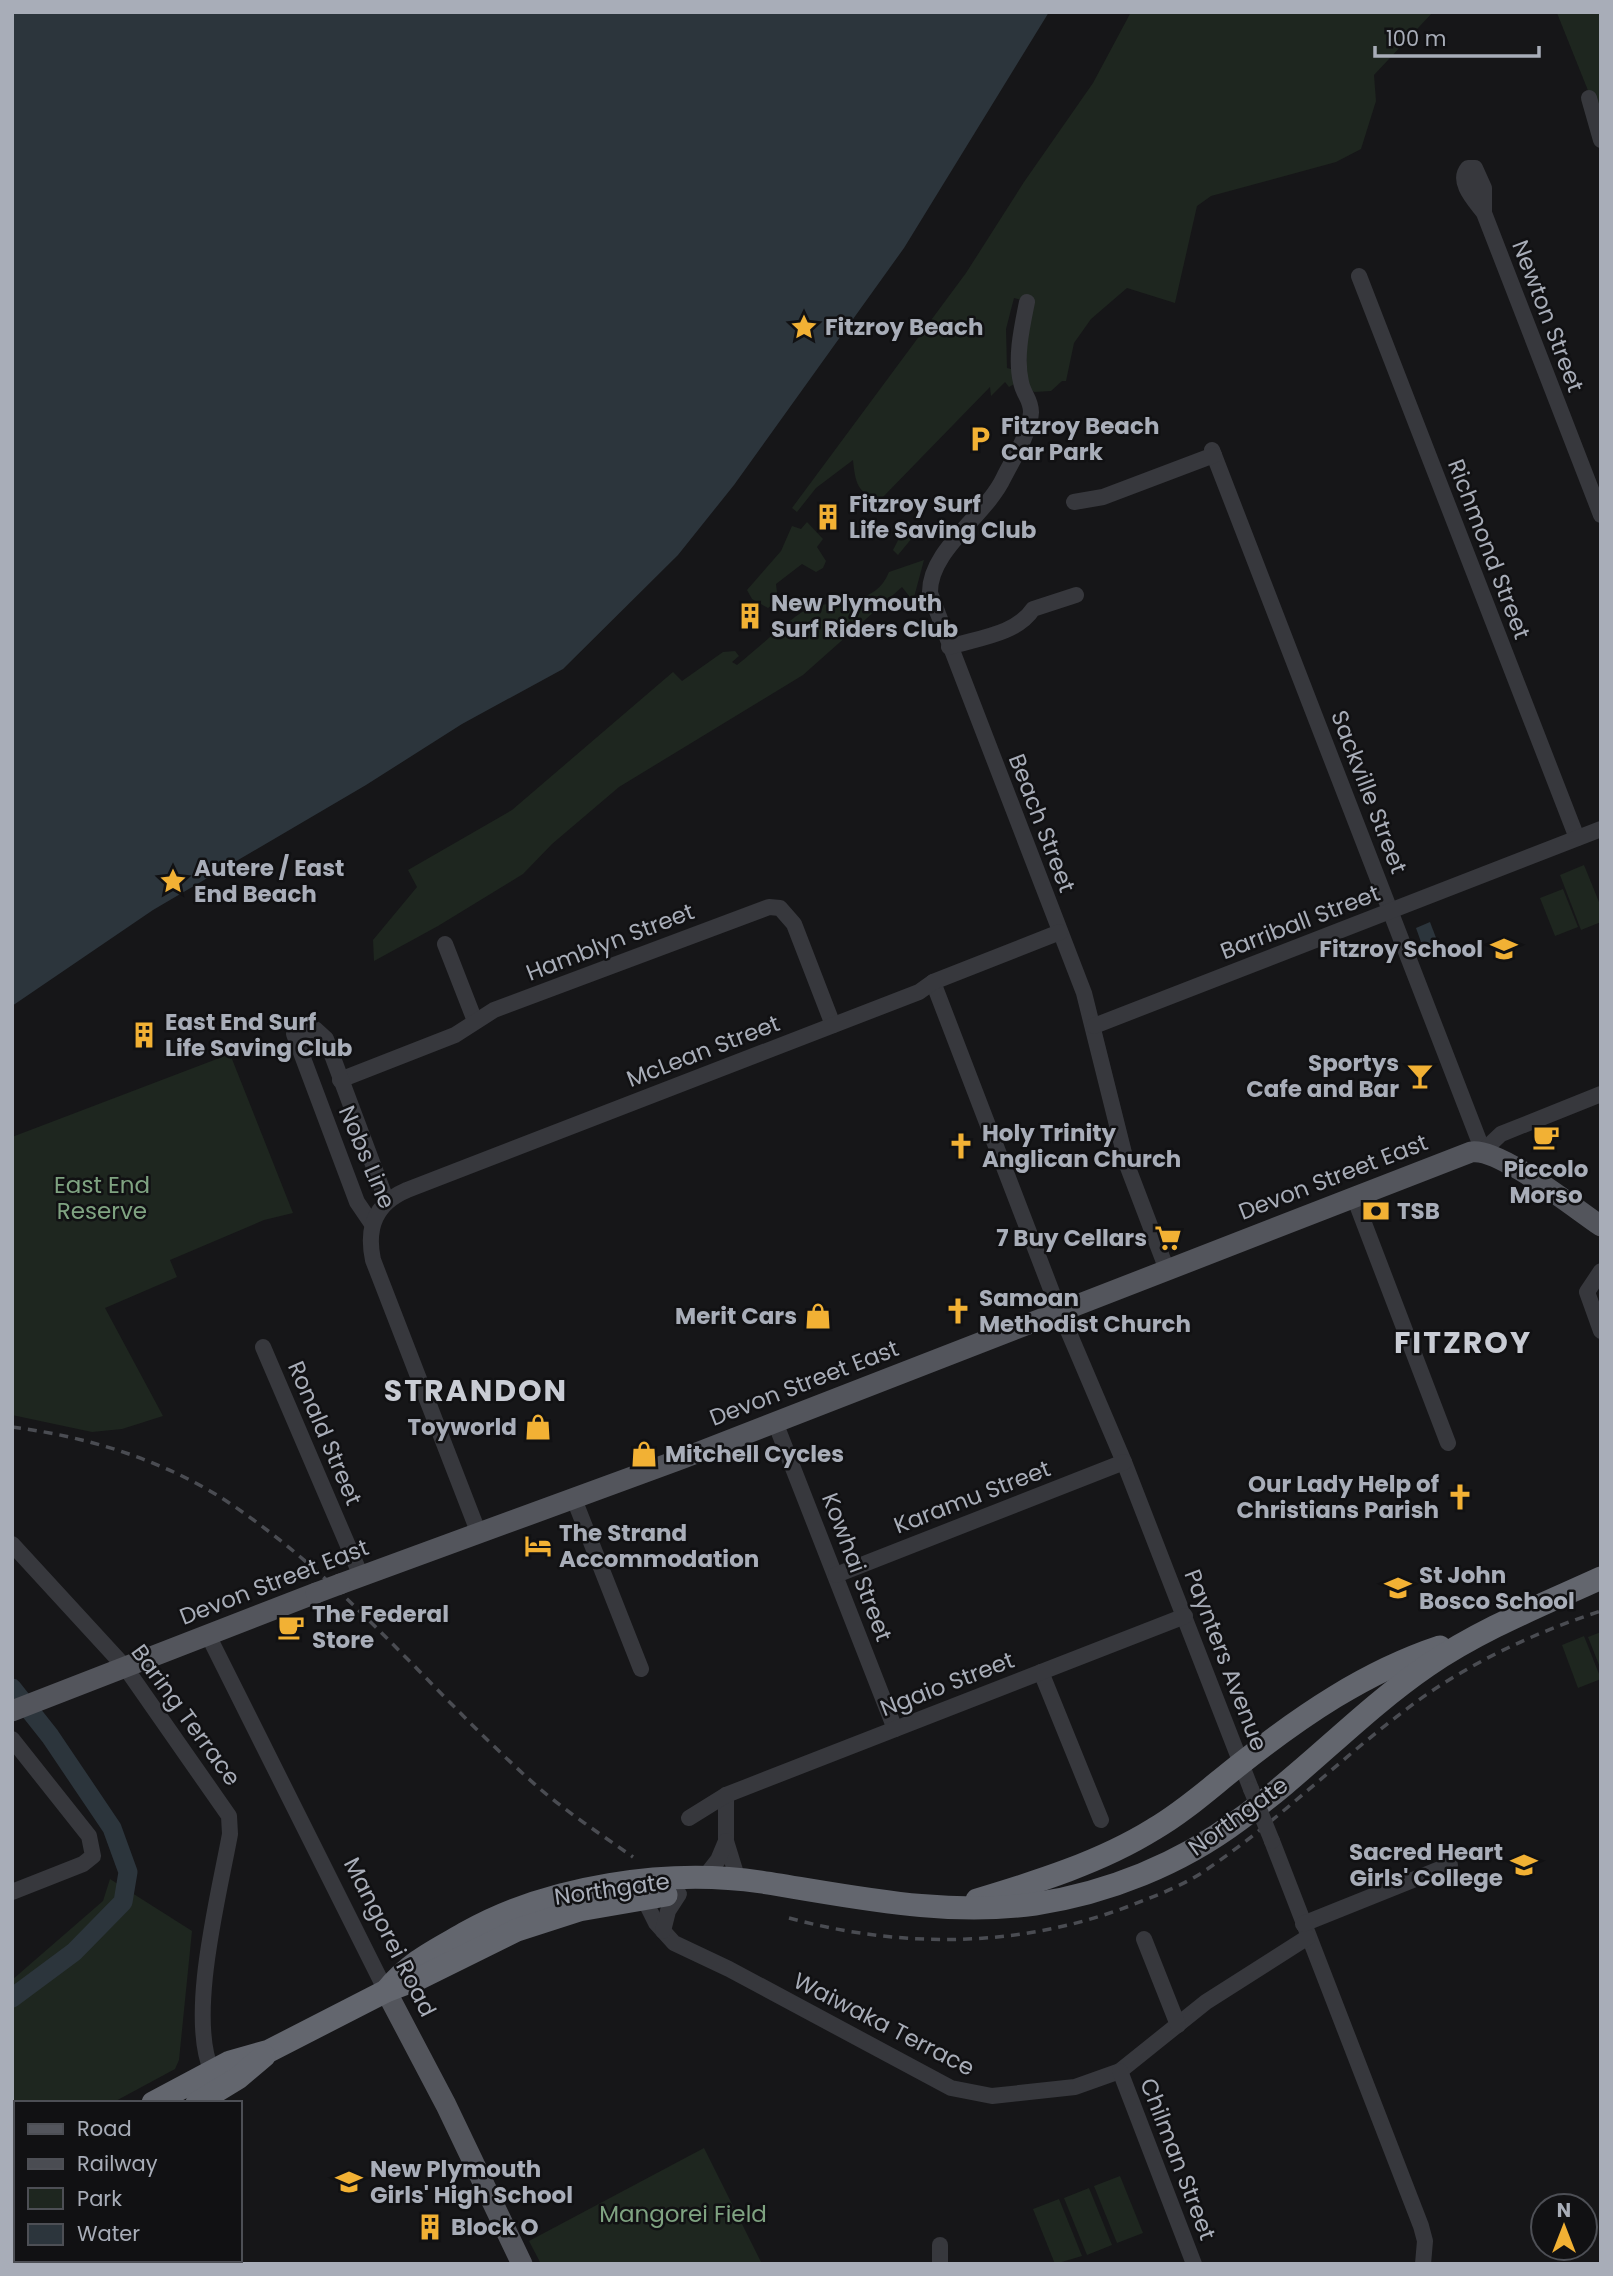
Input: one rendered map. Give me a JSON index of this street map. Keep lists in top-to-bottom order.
{
  "streets": {
    "highway": ["Northgate"],
    "main road": ["Devon Street East", "Mangorei Road"],
    "street": [
      "Newton Street",
      "Richmond Street",
      "Sackville Street",
      "Beach Street",
      "Barriball Street",
      "Hamblyn Street",
      "McLean Street",
      "Nobs Line",
      "Ronald Street",
      "Karamu Street",
      "Kowhai Street",
      "Paynters Avenue",
      "Ngaio Street",
      "Baring Terrace",
      "Waiwaka Terrace",
      "Chilman Street"
    ]
  },
  "crossings": [
    ["Richmond Street", "Barriball Street"],
    ["Sackville Street", "Barriball Street"],
    ["Sackville Street", "Devon Street East"],
    ["Beach Street", "Barriball Street"],
    ["Beach Street", "McLean Street"],
    ["Beach Street", "Devon Street East"],
    ["Hamblyn Street", "McLean Street"],
    ["Hamblyn Street", "Nobs Line"],
    ["McLean Street", "Nobs Line"],
    ["McLean Street", "Paynters Avenue"],
    ["Nobs Line", "Devon Street East"],
    ["Devon Street East", "Ronald Street"],
    ["Devon Street East", "Kowhai Street"],
    ["Devon Street East", "Paynters Avenue"],
    ["Devon Street East", "Baring Terrace"],
    ["Devon Street East", "Mangorei Road"],
    ["Karamu Street", "Kowhai Street"],
    ["Karamu Street", "Paynters Avenue"],
    ["Kowhai Street", "Ngaio Street"],
    ["Paynters Avenue", "Ngaio Street"],
    ["Paynters Avenue", "Waiwaka Terrace"],
    ["Baring Terrace", "Northgate"],
    ["Northgate", "Mangorei Road"],
    ["Northgate", "Waiwaka Terrace"],
    ["Waiwaka Terrace", "Chilman Street"]
  ],
  "districts": ["FITZROY", "STRANDON"],
  "parks": ["East End Reserve", "Mangorei Field"],
  "places": {
    "place": ["Fitzroy Beach", "Autere / East End Beach"],
    "parking": ["Fitzroy Beach Car Park"],
    "building": [
      "Fitzroy Surf Life Saving Club",
      "New Plymouth Surf Riders Club",
      "East End Surf Life Saving Club",
      "Block O"
    ],
    "school or university": [
      "Fitzroy School",
      "St John Bosco School",
      "Sacred Heart Girls' College",
      "New Plymouth Girls' High School"
    ],
    "bar": ["Sportys Cafe and Bar"],
    "cafe": ["Piccolo Morso", "The Federal Store"],
    "church": ["Holy Trinity Anglican Church", "Samoan Methodist Church", "Our Lady Help of Christians Parish"],
    "bank": ["TSB"],
    "supermarket": ["7 Buy Cellars"],
    "shop": ["Merit Cars", "Toyworld", "Mitchell Cycles"],
    "hotel": ["The Strand Accommodation"]
  },
  "legend": [
    "Road",
    "Railway",
    "Park",
    "Water"
  ],
  "scale_bar": "100 m",
  "north": "top"
}
